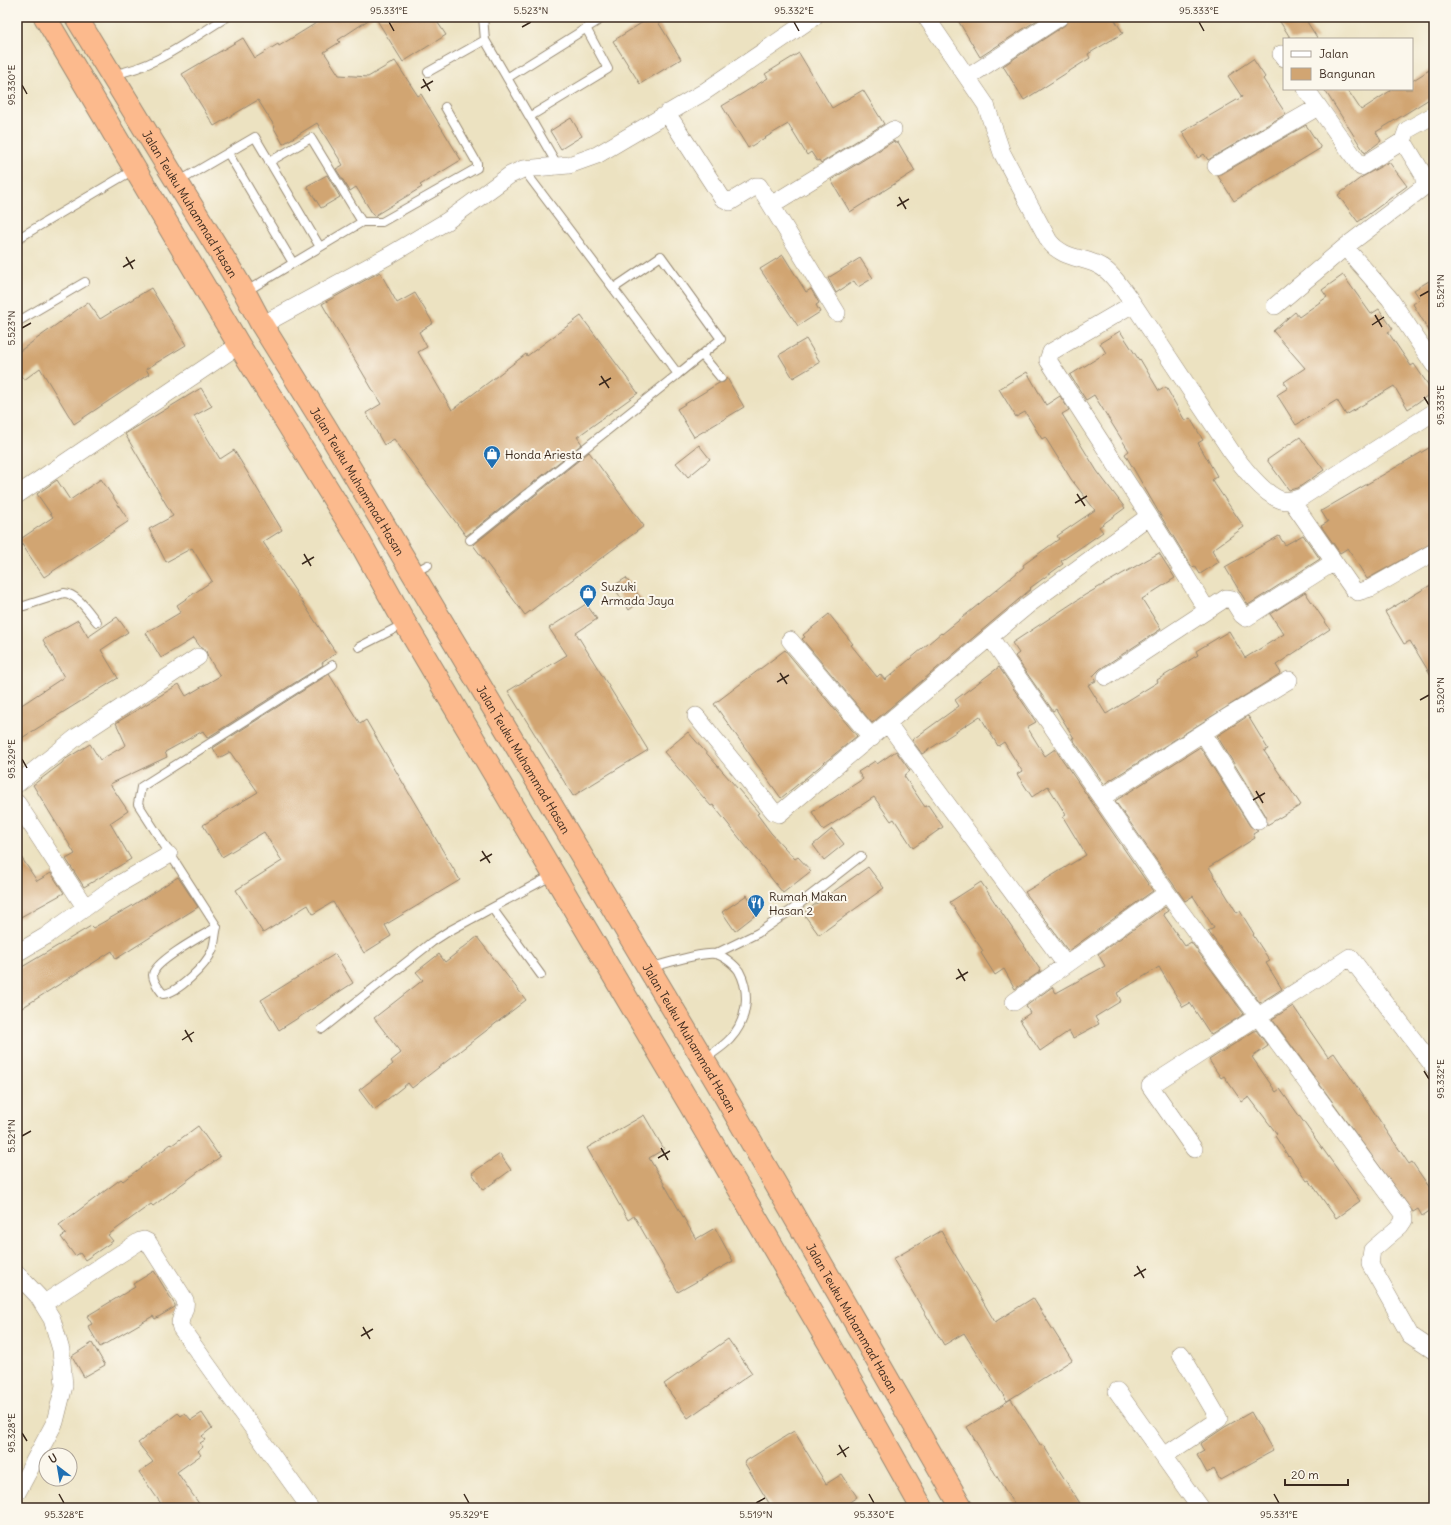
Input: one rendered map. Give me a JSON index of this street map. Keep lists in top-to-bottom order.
{
  "streets": {
    "highway": ["Jalan Teuku Muhammad Hasan"]
  },
  "places": {
    "shop": ["Honda Ariesta", "Suzuki Armada Jaya"],
    "restaurant": ["Rumah Makan Hasan 2"]
  },
  "legend": ["Jalan", "Bangunan"],
  "scale_bar": "20 m",
  "north": "top left",
  "coordinates": [
    "95.331°E",
    "5.523°N",
    "95.332°E",
    "95.333°E",
    "95.330°E",
    "5.521°N",
    "5.520°N",
    "95.329°E",
    "95.328°E",
    "5.519°N"
  ]
}
